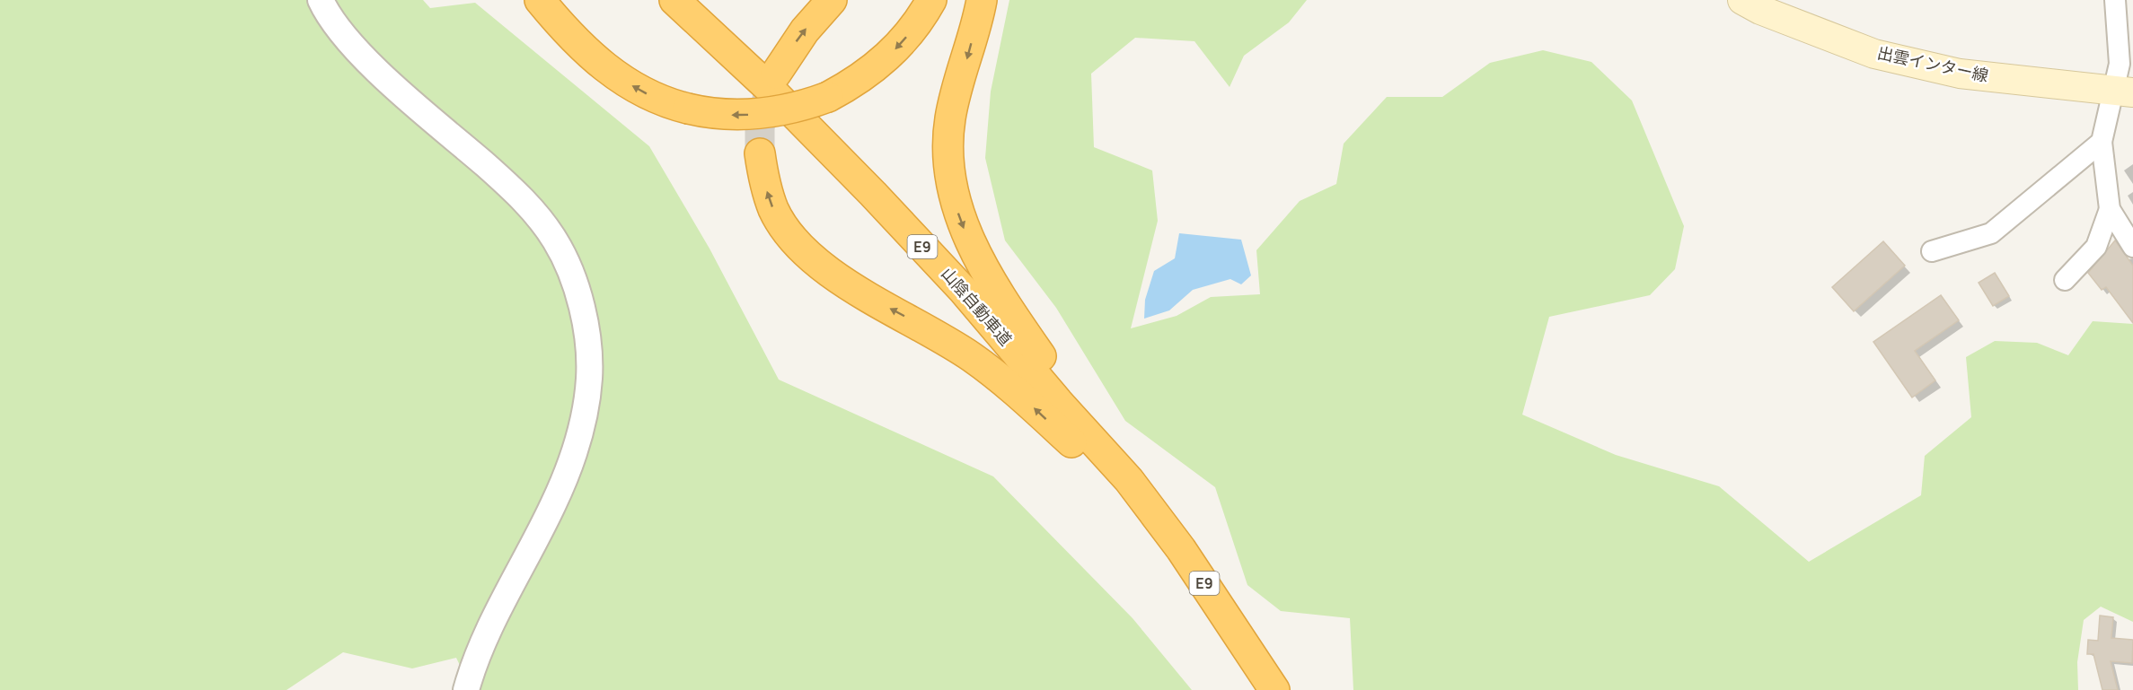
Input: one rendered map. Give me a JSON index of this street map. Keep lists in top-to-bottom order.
{
  "streets": {
    "highway": ["E9", "山陰自動車道"],
    "main road": ["出雲インター線"]
  },
  "crossings": [
    ["E9", "山陰自動車道"]
  ]
}
